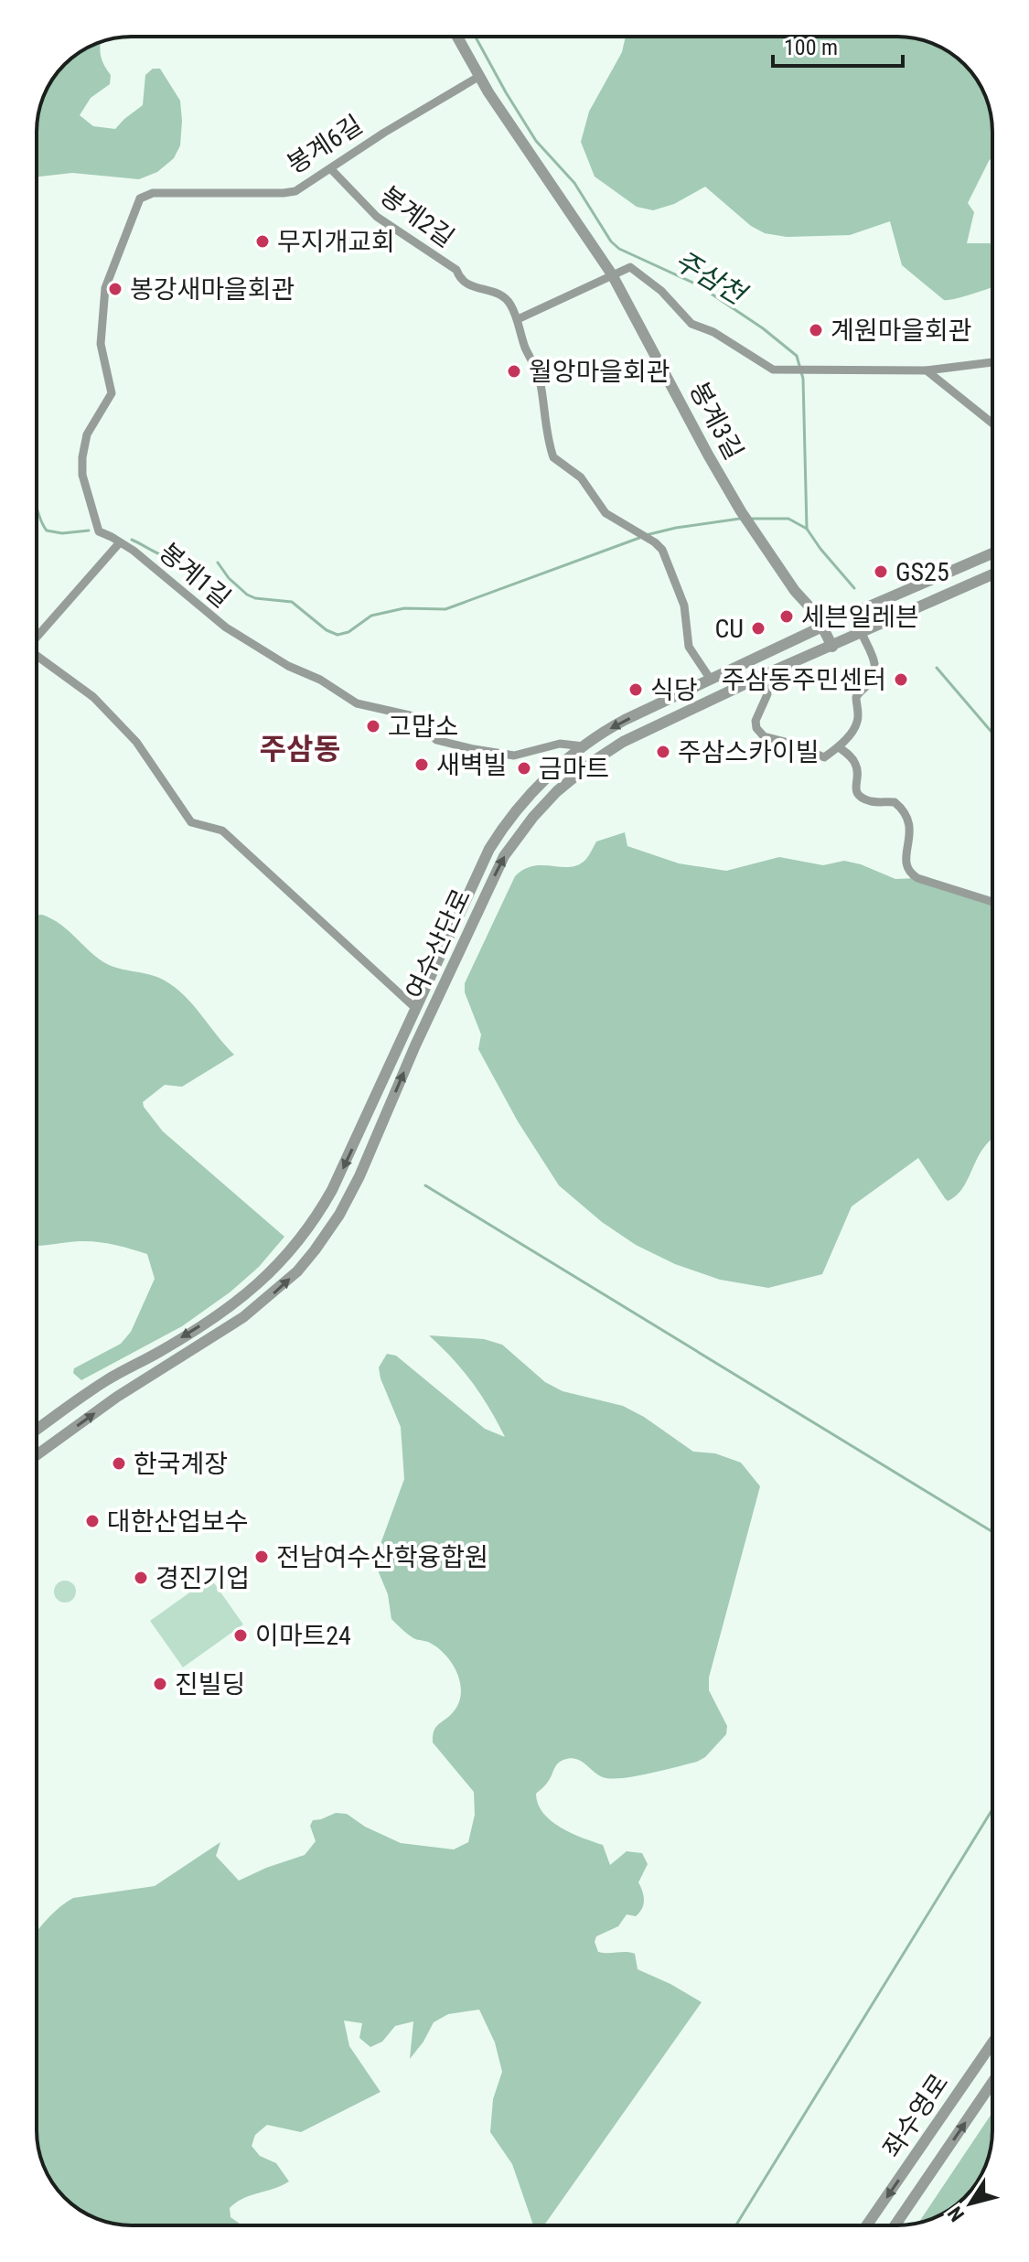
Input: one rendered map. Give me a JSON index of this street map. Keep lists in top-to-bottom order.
{
  "streets": {
    "street": [
      "봉계6길",
      "봉계2길",
      "봉계3길",
      "봉계1길",
      "여수산단로",
      "좌수영로"
    ]
  },
  "crossings": [
    ["봉계6길", "봉계2길"],
    ["봉계6길", "봉계1길"],
    ["봉계2길", "여수산단로"],
    ["봉계3길", "여수산단로"],
    ["봉계1길", "여수산단로"]
  ],
  "districts": ["주삼동"],
  "water": ["주삼천"],
  "places": [
    "무지개교회",
    "봉강새마을회관",
    "계원마을회관",
    "월앙마을회관",
    "GS25",
    "세븐일레븐",
    "CU",
    "주삼동주민센터",
    "식당",
    "고맙소",
    "주삼스카이빌",
    "새벽빌",
    "금마트",
    "한국계장",
    "대한산업보수",
    "전남여수산학융합원",
    "경진기업",
    "이마트24",
    "진빌딩"
  ],
  "scale_bar": "100 m",
  "north": "bottom left"
}
